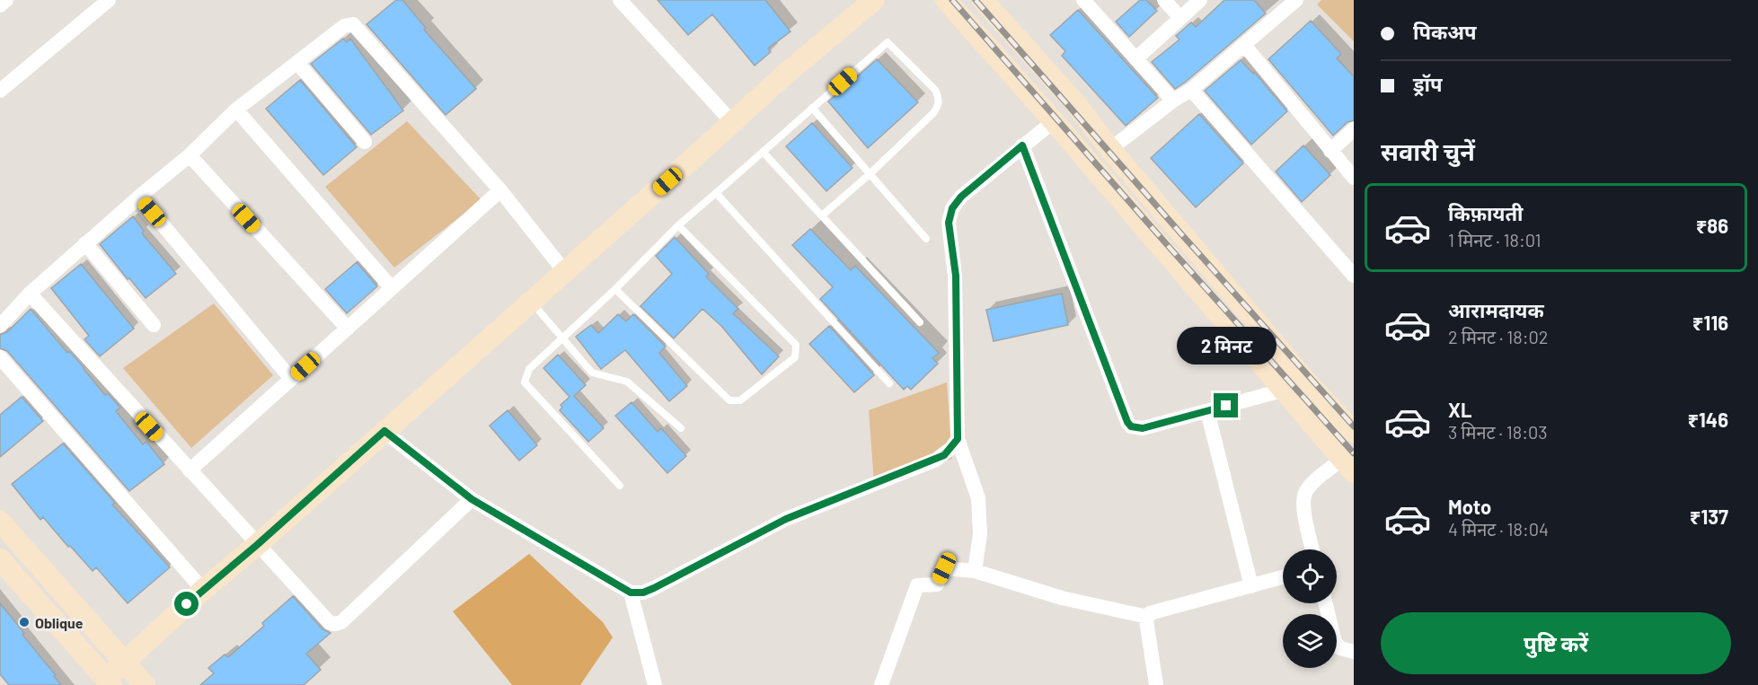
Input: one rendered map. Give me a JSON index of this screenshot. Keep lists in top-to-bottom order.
{
  "places": ["Oblique"],
  "page": {
    "banner": ["पिकअप", "ड्रॉप"],
    "heading": "सवारी चुनें",
    "list": [
      {
        "name": "किफ़ायती",
        "note": "1 मिनट · 18:01",
        "value": "₹86"
      },
      {
        "name": "आरामदायक",
        "note": "2 मिनट · 18:02",
        "value": "₹116"
      },
      {
        "name": "XL",
        "note": "3 मिनट · 18:03",
        "value": "₹146"
      },
      {
        "name": "Moto",
        "note": "4 मिनट · 18:04",
        "value": "₹137"
      }
    ],
    "bubble": "2 मिनट",
    "buttons": "पुष्टि करें"
  }
}
